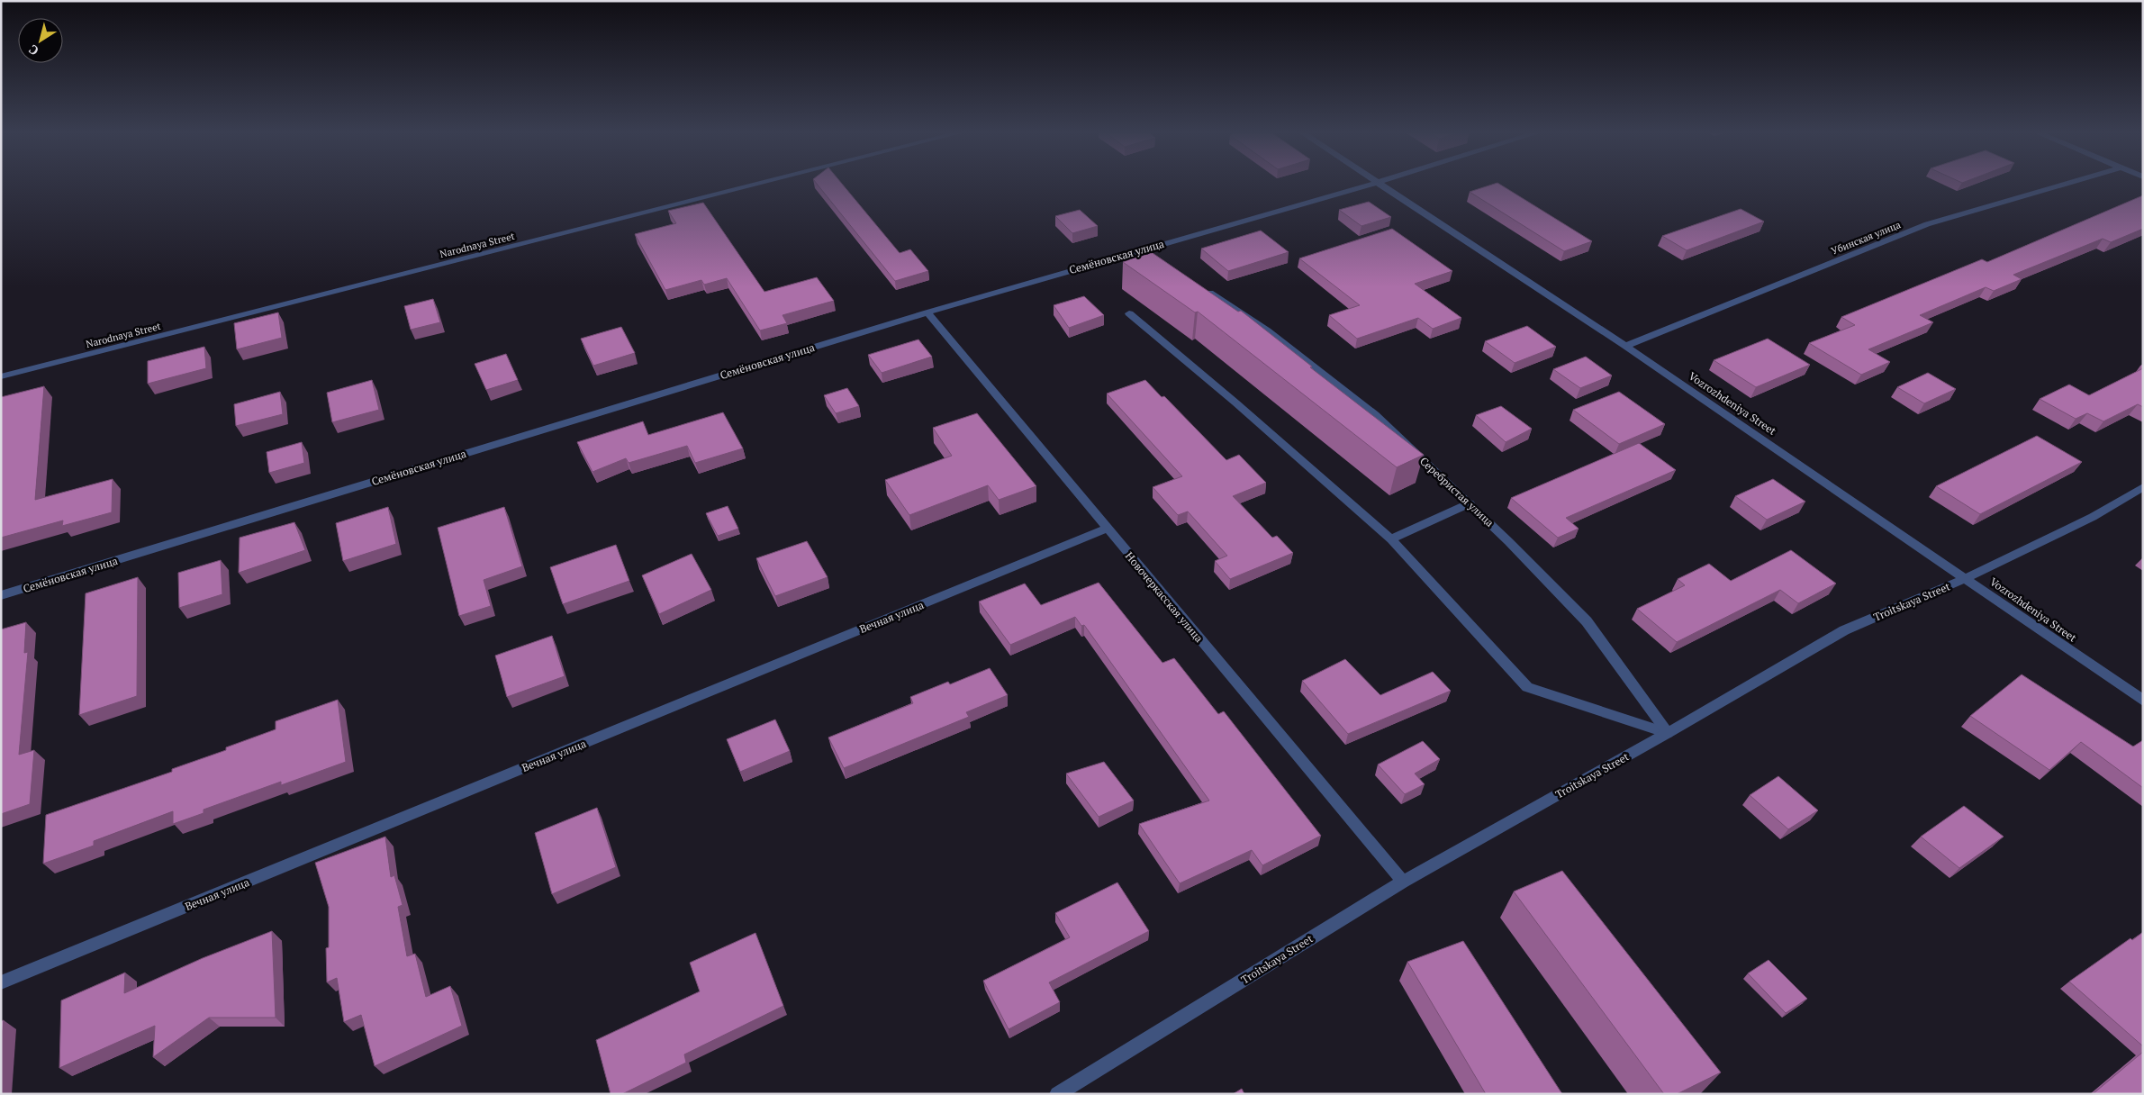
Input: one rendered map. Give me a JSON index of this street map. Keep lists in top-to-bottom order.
{
  "streets": {
    "street": [
      "Убинская улица",
      "Narodnaya Street",
      "Семёновская улица",
      "Vozrozhdeniya Street",
      "Серебристая улица",
      "Новочеркасская улица",
      "Troitskaya Street",
      "Вечная улица"
    ]
  },
  "crossings": [
    ["Убинская улица", "Vozrozhdeniya Street"],
    ["Семёновская улица", "Новочеркасская улица"],
    ["Vozrozhdeniya Street", "Troitskaya Street"],
    ["Серебристая улица", "Troitskaya Street"],
    ["Новочеркасская улица", "Troitskaya Street"],
    ["Новочеркасская улица", "Вечная улица"]
  ],
  "north": "bottom left"
}
